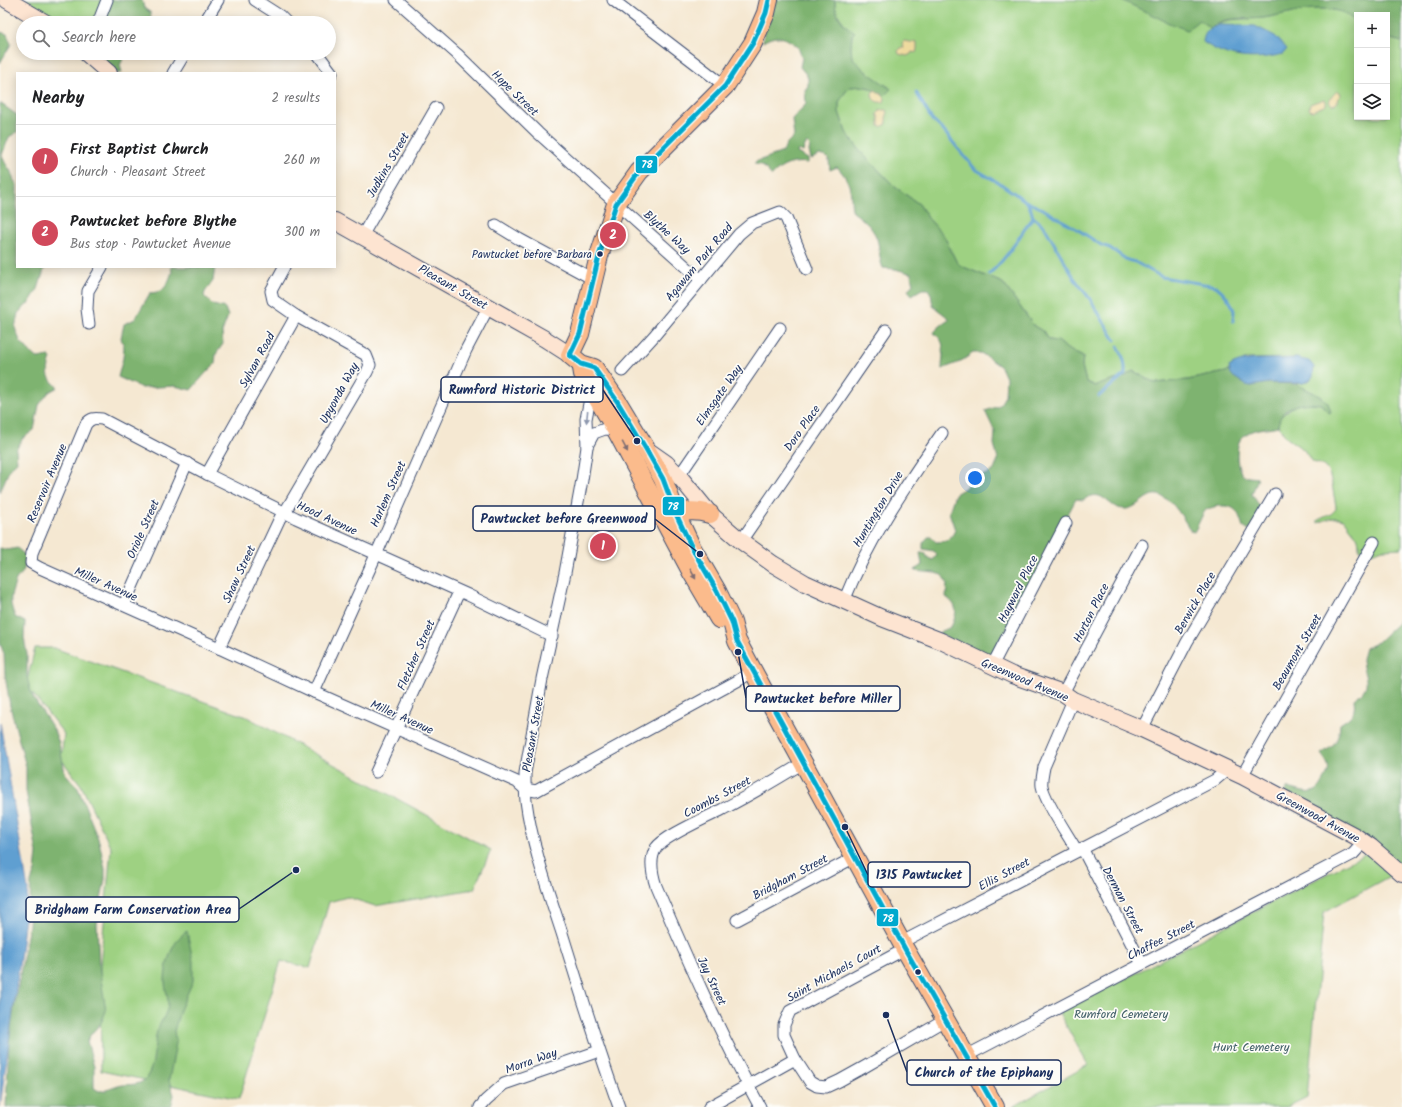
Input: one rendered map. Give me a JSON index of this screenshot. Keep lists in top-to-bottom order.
{
  "streets": {
    "street": [
      "Hope Street",
      "Judkins Street",
      "Blythe Way",
      "Agawam Park Road",
      "Pleasant Street",
      "Sylvan Road",
      "Upyonda Way",
      "Elmsgate Way",
      "Doro Place",
      "Reservoir Avenue",
      "Harlem Street",
      "Huntington Drive",
      "Hood Avenue",
      "Oriole Street",
      "Shaw Street",
      "Miller Avenue",
      "Hayward Place",
      "Berwick Place",
      "Horton Place",
      "Beaumont Street",
      "Fletcher Street",
      "Greenwood Avenue",
      "Coombs Street",
      "Ellis Street",
      "Bridgham Street",
      "Derman Street",
      "Chaffee Street",
      "Saint Michaels Court",
      "Jay Street",
      "Morra Way"
    ]
  },
  "crossings": [
    ["Hope Street", "Blythe Way"],
    ["Judkins Street", "Pleasant Street"],
    ["Blythe Way", "Agawam Park Road"],
    ["Pleasant Street", "Harlem Street"],
    ["Pleasant Street", "Hood Avenue"],
    ["Pleasant Street", "Miller Avenue"],
    ["Pleasant Street", "Morra Way"],
    ["Sylvan Road", "Upyonda Way"],
    ["Sylvan Road", "Hood Avenue"],
    ["Upyonda Way", "Hood Avenue"],
    ["Upyonda Way", "Shaw Street"],
    ["Elmsgate Way", "Greenwood Avenue"],
    ["Doro Place", "Greenwood Avenue"],
    ["Reservoir Avenue", "Hood Avenue"],
    ["Reservoir Avenue", "Miller Avenue"],
    ["Harlem Street", "Hood Avenue"],
    ["Harlem Street", "Miller Avenue"],
    ["Huntington Drive", "Greenwood Avenue"],
    ["Hood Avenue", "Oriole Street"],
    ["Hood Avenue", "Shaw Street"],
    ["Hood Avenue", "Fletcher Street"],
    ["Oriole Street", "Miller Avenue"],
    ["Shaw Street", "Miller Avenue"],
    ["Miller Avenue", "Fletcher Street"],
    ["Hayward Place", "Greenwood Avenue"],
    ["Berwick Place", "Greenwood Avenue"],
    ["Horton Place", "Greenwood Avenue"],
    ["Horton Place", "Derman Street"],
    ["Beaumont Street", "Greenwood Avenue"],
    ["Beaumont Street", "Ellis Street"],
    ["Greenwood Avenue", "Ellis Street"],
    ["Greenwood Avenue", "Derman Street"],
    ["Greenwood Avenue", "Chaffee Street"],
    ["Coombs Street", "Jay Street"],
    ["Ellis Street", "Derman Street"],
    ["Ellis Street", "Saint Michaels Court"],
    ["Derman Street", "Chaffee Street"]
  ],
  "parks": ["Rumford Cemetery", "Hunt Cemetery"],
  "places": [
    "Pawtucket before Barbara",
    "Rumford Historic District",
    "Pawtucket before Greenwood",
    "Pawtucket before Miller",
    "1315 Pawtucket",
    "Bridgham Farm Conservation Area",
    "Church of the Epiphany"
  ],
  "lines": ["transit line 78"],
  "page": {
    "map_buttons": ["+", "−"],
    "search": "Search here",
    "heading": ["Nearby", "2 results"],
    "list": [
      {
        "mark": "1",
        "name": "First Baptist Church",
        "note": "Church · Pleasant Street",
        "value": "260 m"
      },
      {
        "mark": "2",
        "name": "Pawtucket before Blythe",
        "note": "Bus stop · Pawtucket Avenue",
        "value": "300 m"
      }
    ],
    "pins": ["2", "1"]
  }
}
